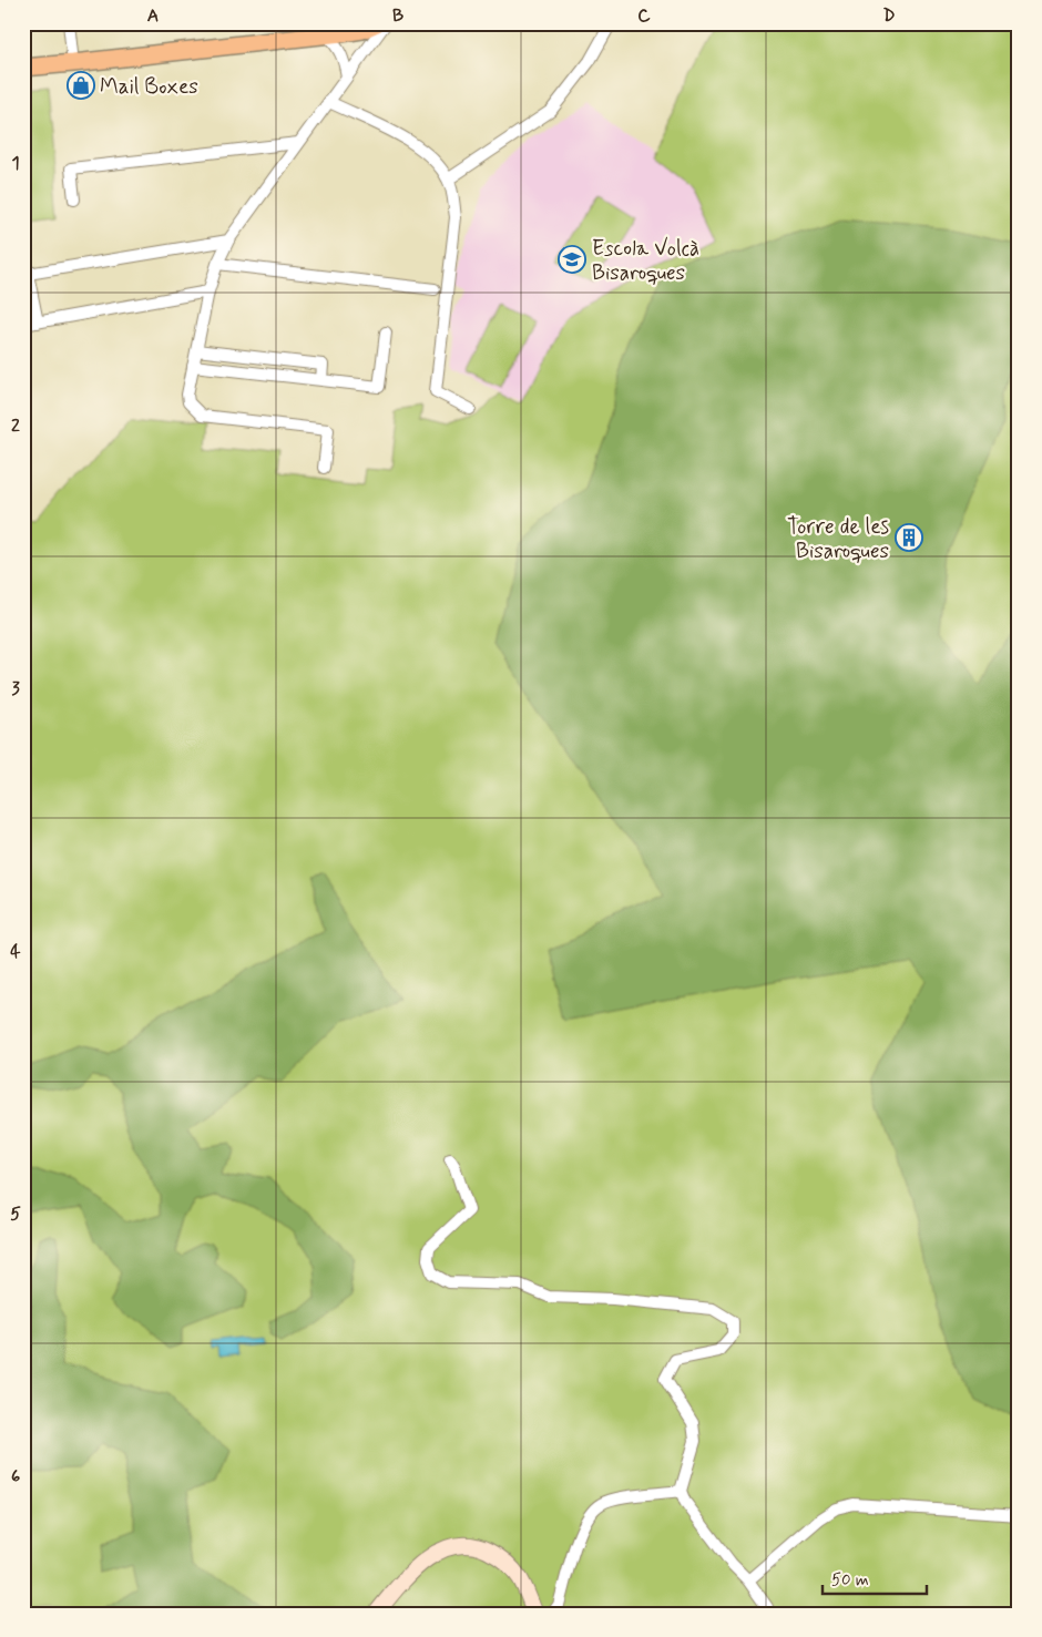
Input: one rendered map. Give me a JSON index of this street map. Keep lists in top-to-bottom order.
{
  "places": {
    "shop": ["Mail Boxes"],
    "school or university": ["Escola Volcà Bisaroques"],
    "building": ["Torre de les Bisaroques"]
  },
  "scale_bar": "50 m",
  "grid": {
    "columns": [
      "A",
      "B",
      "C",
      "D"
    ],
    "rows": [
      "1",
      "2",
      "3",
      "4",
      "5",
      "6"
    ]
  }
}
